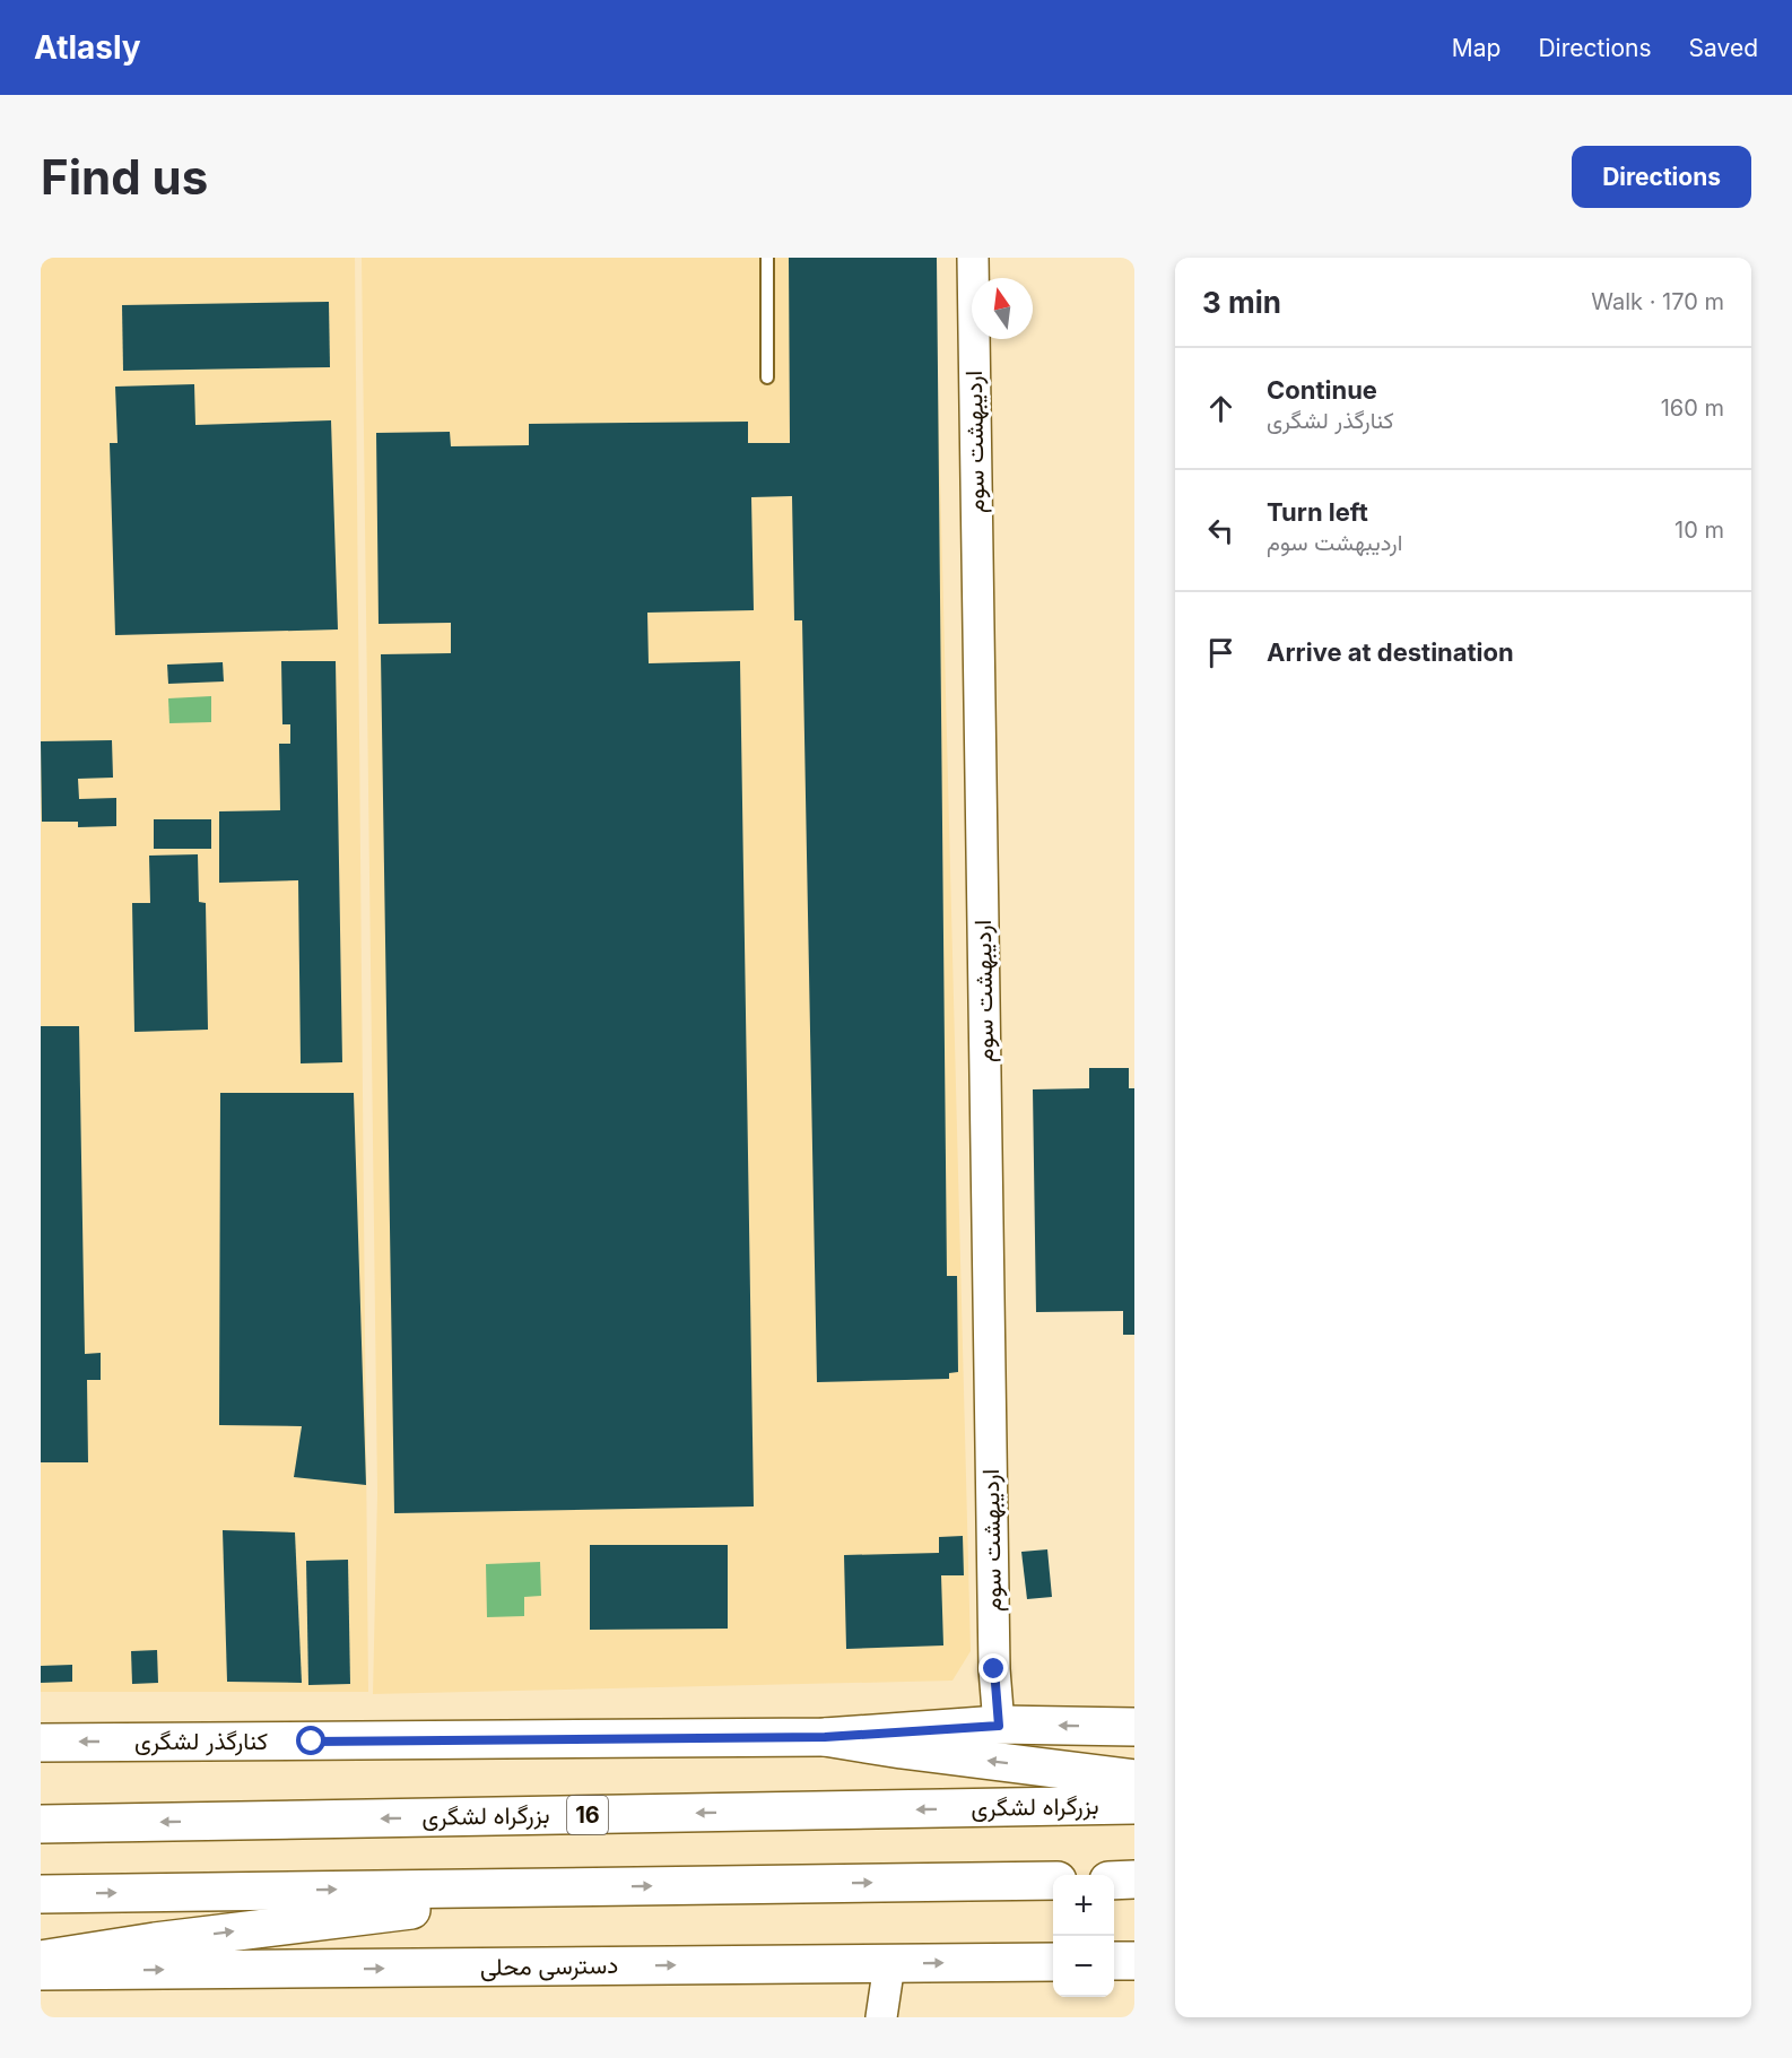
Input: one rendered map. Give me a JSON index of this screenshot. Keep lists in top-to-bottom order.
{
  "streets": {
    "main road": [
      "کنارگذر لشگری",
      "بزرگراه لشگری",
      "16",
      "دسترسی محلی"
    ],
    "street": ["اردیبهشت سوم"]
  },
  "crossings": [
    ["اردیبهشت سوم", "کنارگذر لشگری"]
  ],
  "north": "top",
  "page": {
    "header": "Atlasly",
    "nav": ["Map", "Directions", "Saved"],
    "buttons": "Directions",
    "title": "Find us",
    "heading": ["3 min", "Walk · 170 m"],
    "list": [
      ["Continue", "کنارگذر لشگری", "160 m"],
      ["Turn left", "اردیبهشت سوم", "10 m"],
      "Arrive at destination"
    ],
    "map_buttons": ["+", "−"]
  }
}
